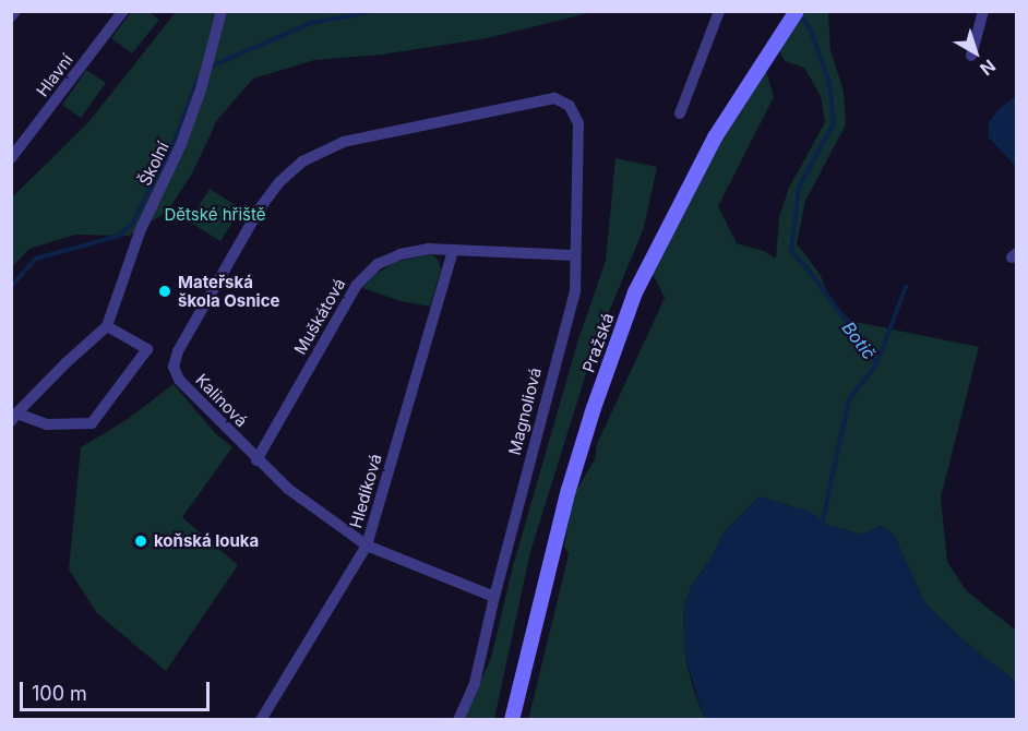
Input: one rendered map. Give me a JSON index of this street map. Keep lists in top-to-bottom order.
{
  "streets": {
    "main road": ["Pražská"],
    "street": [
      "Hlavní",
      "Školní",
      "Muškátová",
      "Kalinová",
      "Magnoliová",
      "Hledíková"
    ]
  },
  "crossings": [
    ["Muškátová", "Kalinová"],
    ["Muškátová", "Magnoliová"],
    ["Muškátová", "Hledíková"],
    ["Kalinová", "Magnoliová"],
    ["Kalinová", "Hledíková"]
  ],
  "water": ["Botič"],
  "parks": ["Dětské hřiště"],
  "places": ["Mateřská škola Osnice", "koňská louka"],
  "scale_bar": "100 m",
  "north": "bottom right"
}
